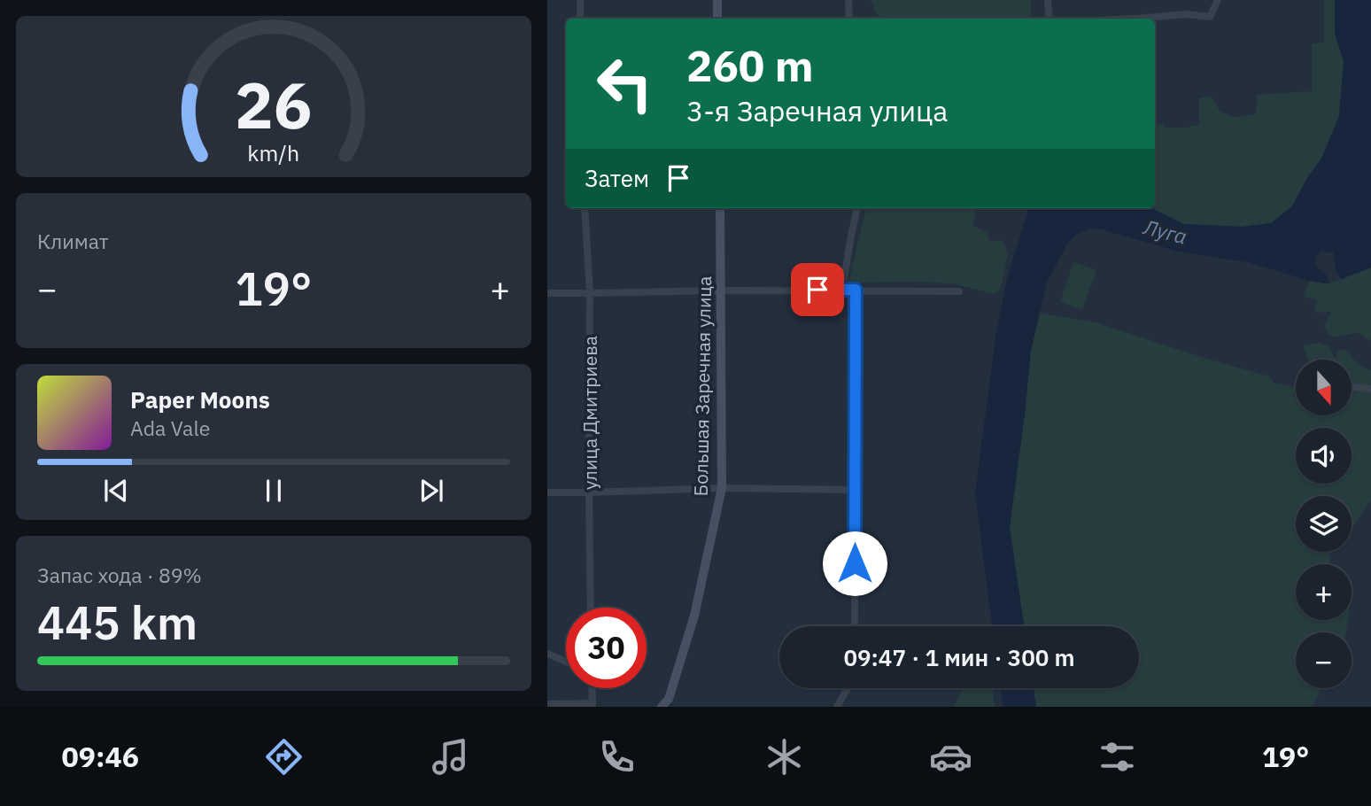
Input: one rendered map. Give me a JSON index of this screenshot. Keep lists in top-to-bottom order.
{
  "streets": {
    "street": ["Большая Заречная улица", "улица Дмитриева"]
  },
  "water": ["Луга"],
  "north": "bottom",
  "page": {
    "turn": ["260 m", "3-я Заречная улица"],
    "then": "Затем",
    "tile": [
      "Климат",
      ["Запас хода · 89%", "445 km"]
    ],
    "heat": ["−", "19°", "+"],
    "map_buttons": ["+", "−"],
    "song": ["Paper Moons", "Ada Vale"],
    "limit": "30",
    "trip": "09:47 · 1 мин · 300 m",
    "tabs": ["09:46", "19°"],
    "gauge": ["26", "km/h"]
  }
}
